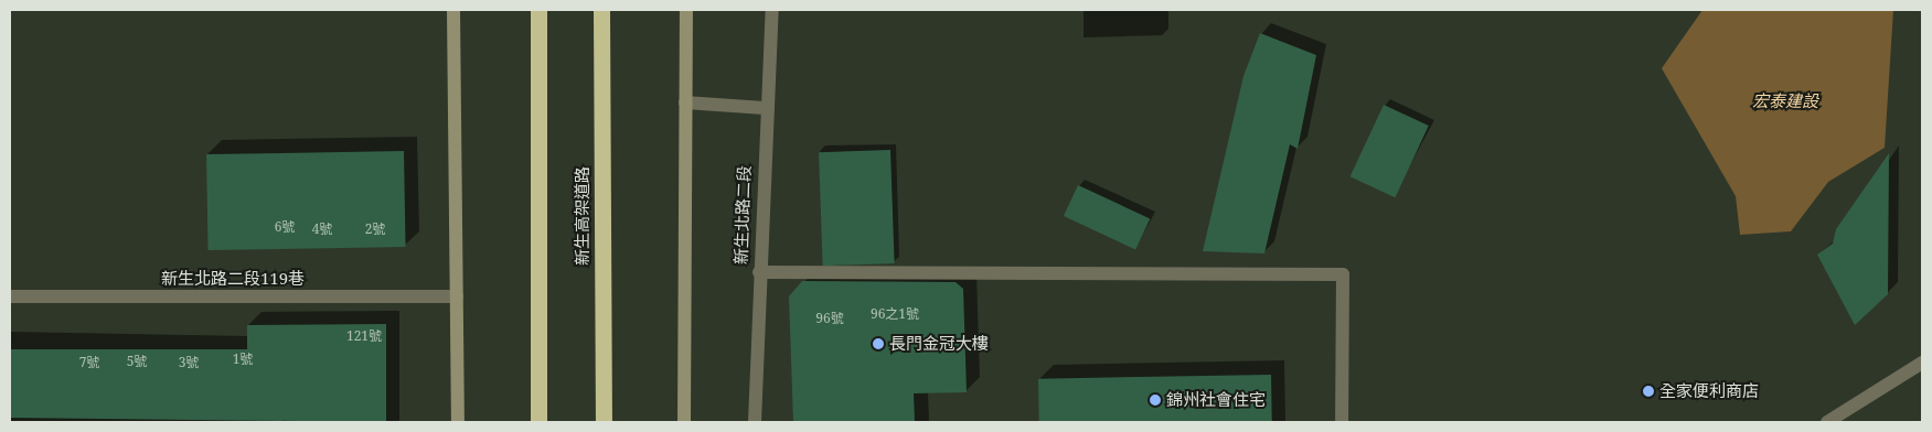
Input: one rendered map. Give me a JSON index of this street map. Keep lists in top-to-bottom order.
{
  "streets": {
    "highway": ["新生高架道路"],
    "street": ["新生北路二段", "新生北路二段119巷"]
  },
  "parks": ["宏泰建設"],
  "places": ["長門金冠大樓", "全家便利商店", "錦州社會住宅"],
  "house_numbers": [
    "6號",
    "4號",
    "2號",
    "96之1號",
    "96號",
    "121號",
    "1號",
    "5號",
    "7號",
    "3號"
  ]
}
